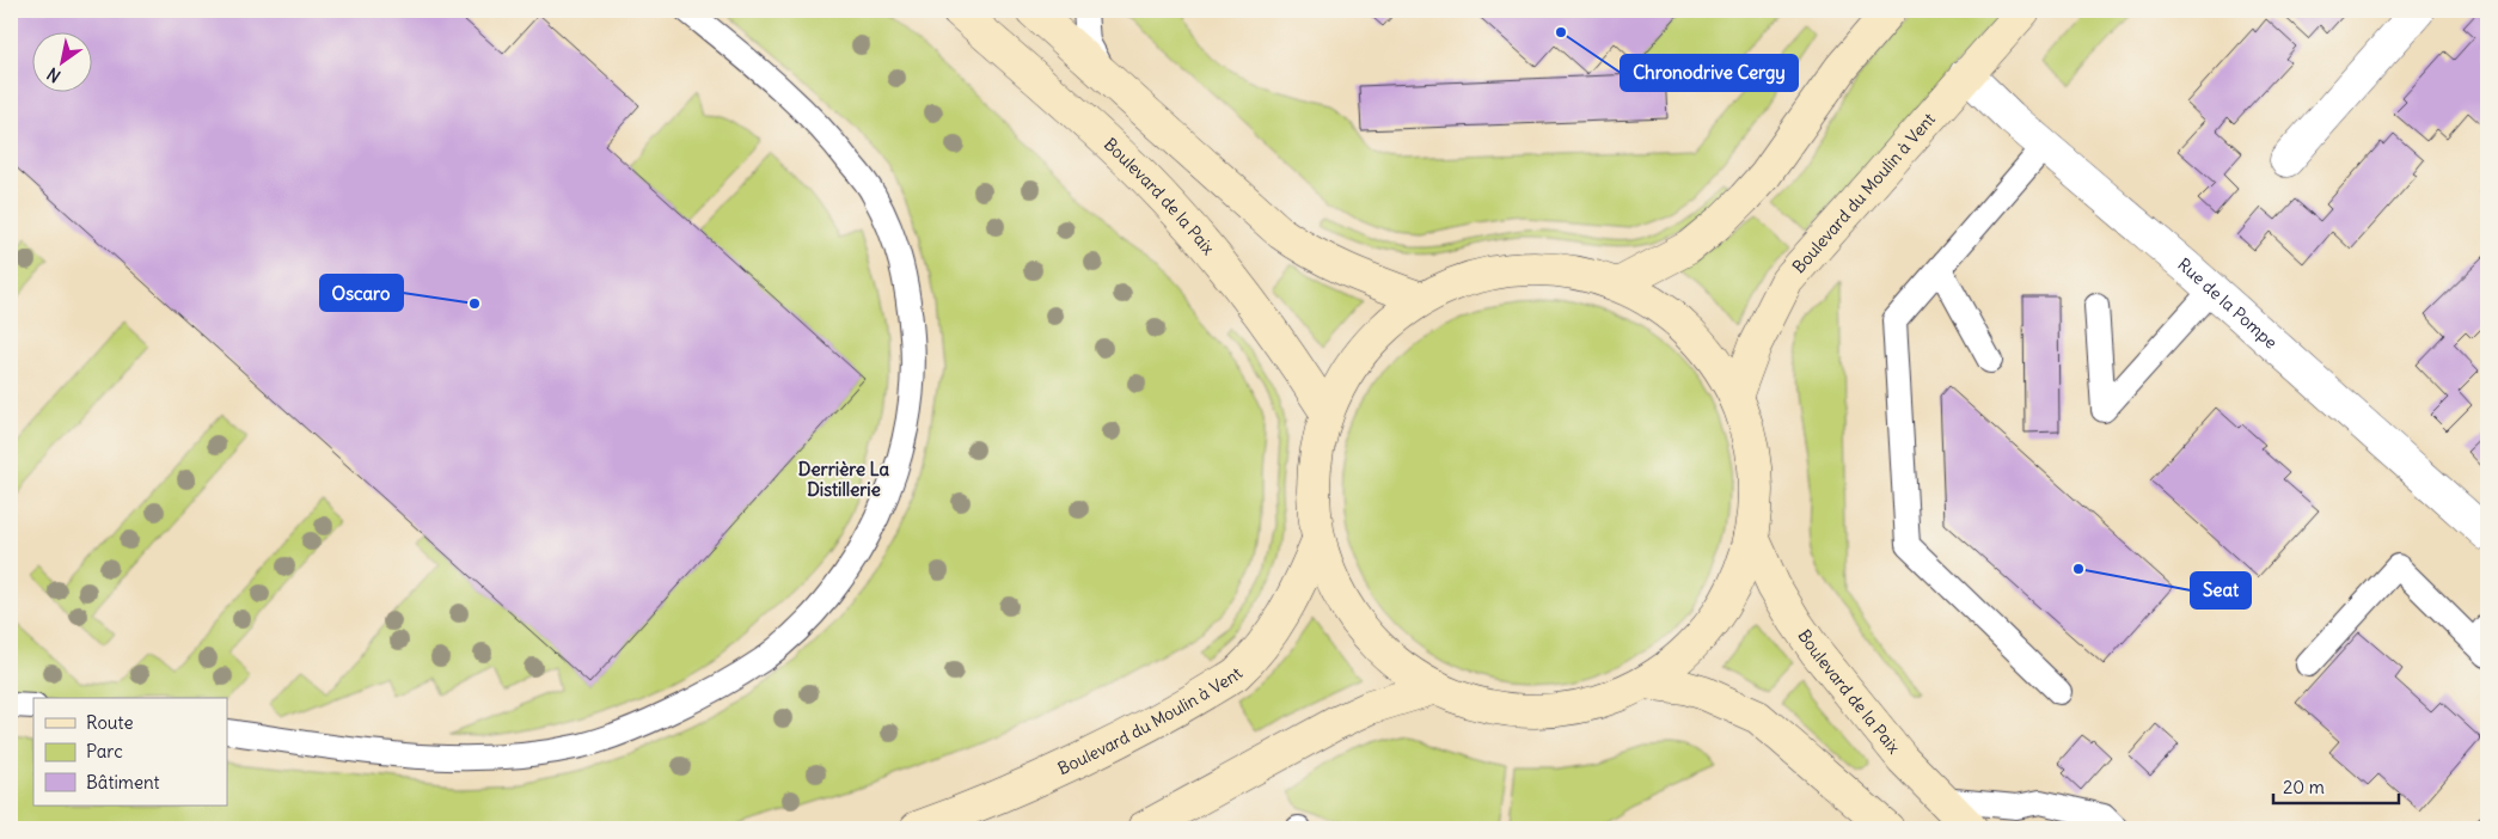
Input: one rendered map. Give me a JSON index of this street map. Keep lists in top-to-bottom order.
{
  "streets": {
    "main road": ["Boulevard du Moulin à Vent", "Boulevard de la Paix"],
    "street": ["Rue de la Pompe"]
  },
  "crossings": [
    ["Boulevard du Moulin à Vent", "Rue de la Pompe"]
  ],
  "districts": ["Derrière La Distillerie"],
  "places": ["Chronodrive Cergy", "Oscaro", "Seat"],
  "legend": ["Route", "Parc", "Bâtiment"],
  "scale_bar": "20 m",
  "north": "bottom left"
}
